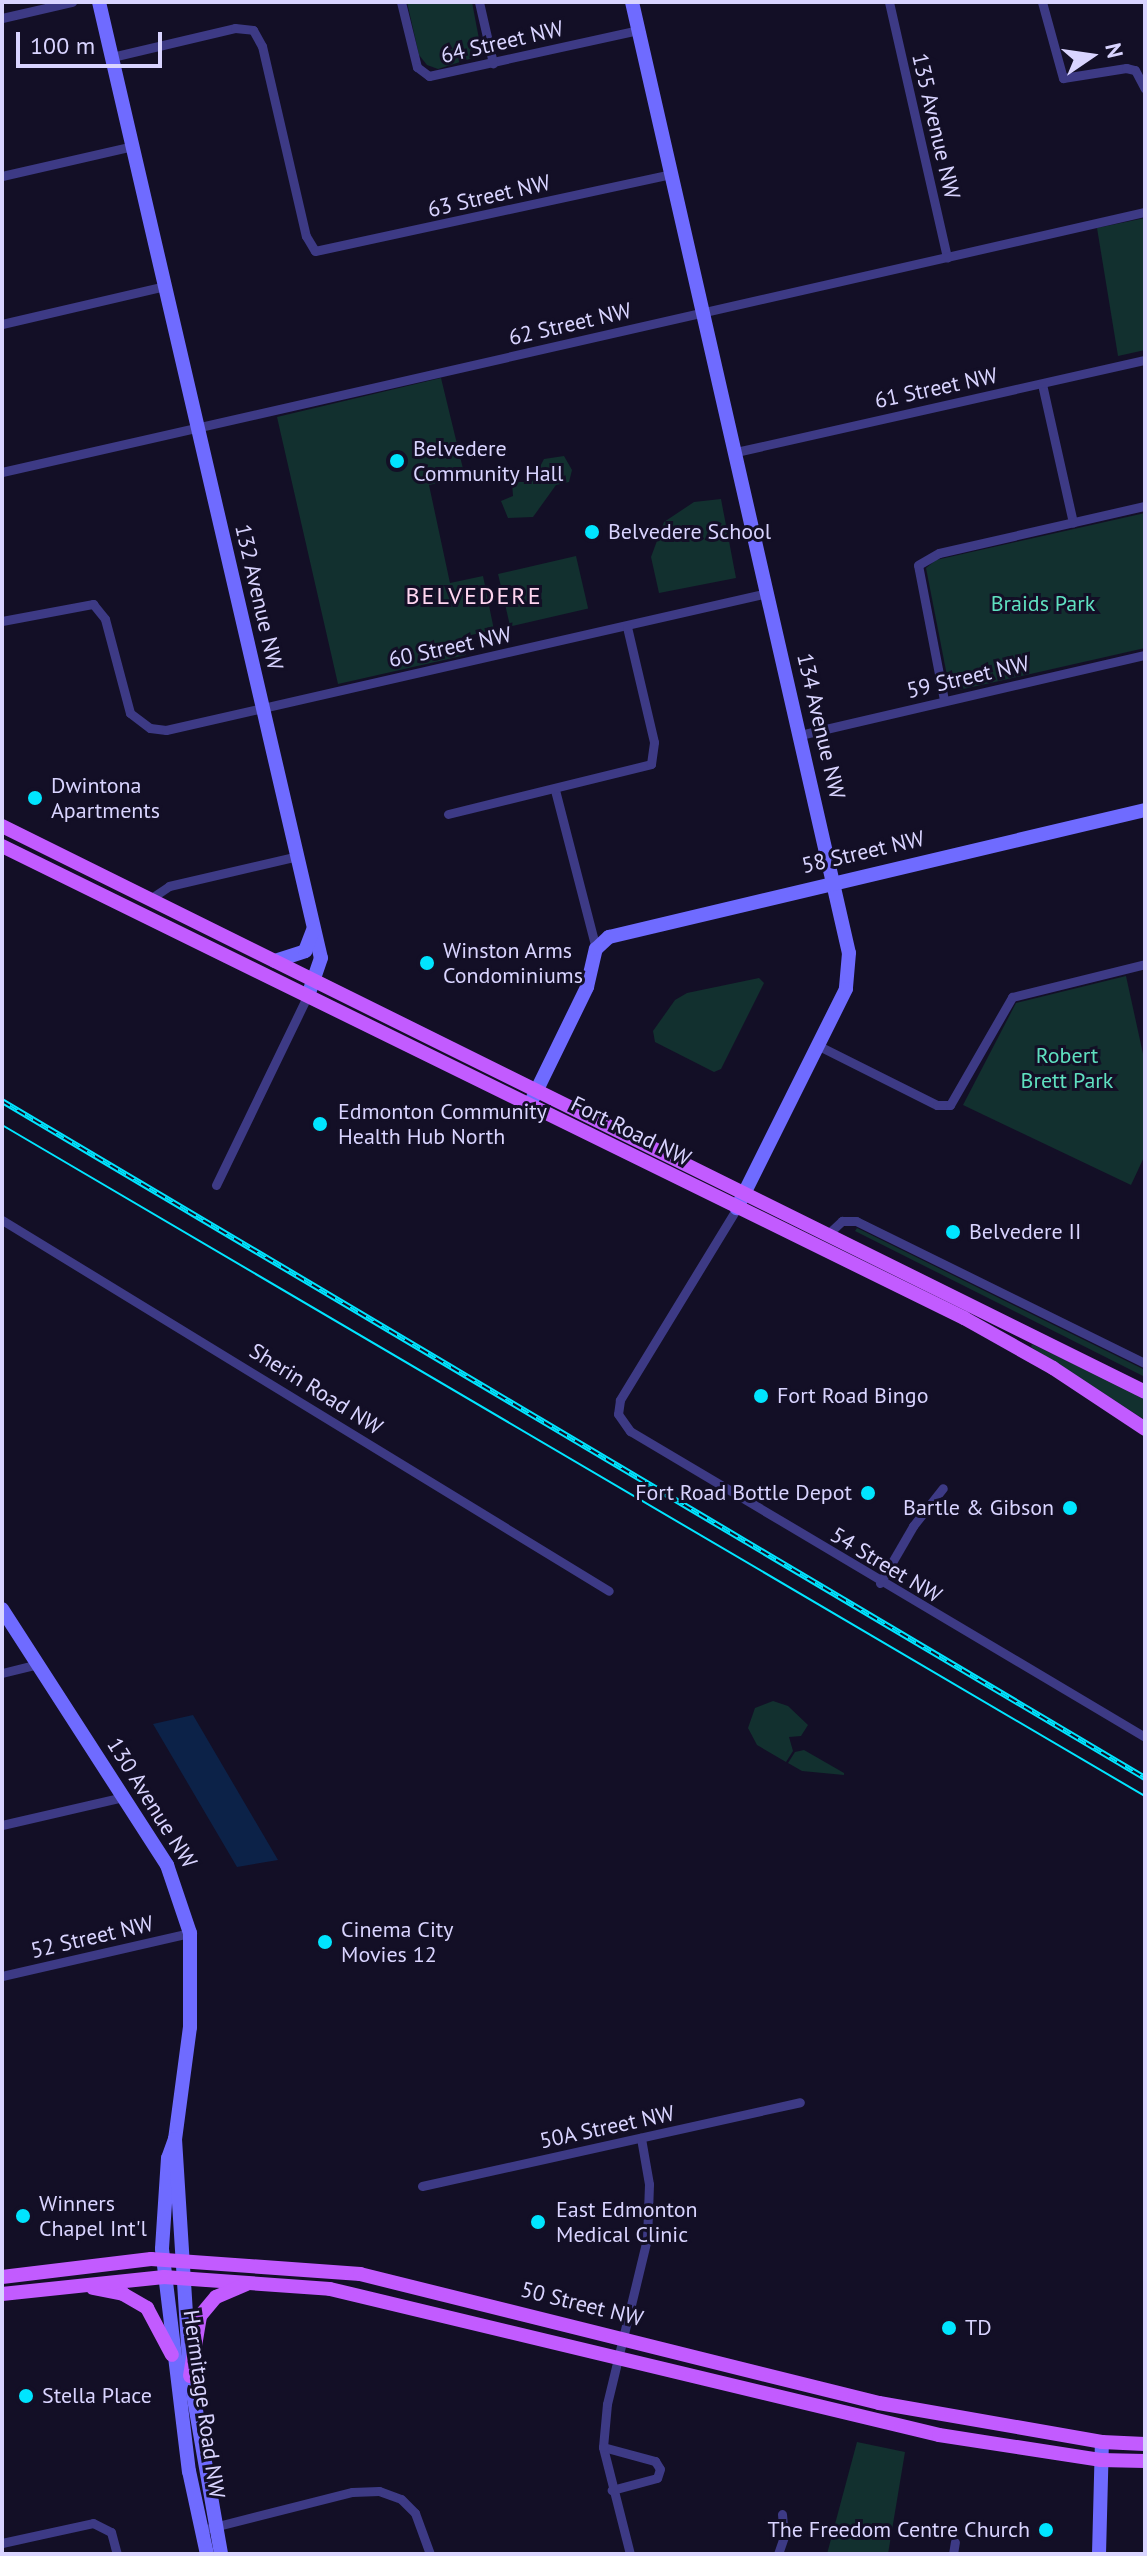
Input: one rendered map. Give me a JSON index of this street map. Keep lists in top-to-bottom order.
{
  "streets": {
    "main road": ["Fort Road NW", "50 Street NW"],
    "street": [
      "64 Street NW",
      "135 Avenue NW",
      "63 Street NW",
      "62 Street NW",
      "61 Street NW",
      "132 Avenue NW",
      "60 Street NW",
      "59 Street NW",
      "134 Avenue NW",
      "58 Street NW",
      "Sherin Road NW",
      "54 Street NW",
      "130 Avenue NW",
      "52 Street NW",
      "50A Street NW",
      "Hermitage Road NW"
    ]
  },
  "crossings": [
    ["64 Street NW", "134 Avenue NW"],
    ["135 Avenue NW", "62 Street NW"],
    ["63 Street NW", "132 Avenue NW"],
    ["63 Street NW", "134 Avenue NW"],
    ["62 Street NW", "132 Avenue NW"],
    ["62 Street NW", "134 Avenue NW"],
    ["61 Street NW", "134 Avenue NW"],
    ["132 Avenue NW", "60 Street NW"],
    ["132 Avenue NW", "Fort Road NW"],
    ["60 Street NW", "134 Avenue NW"],
    ["59 Street NW", "134 Avenue NW"],
    ["134 Avenue NW", "58 Street NW"],
    ["134 Avenue NW", "Fort Road NW"],
    ["134 Avenue NW", "54 Street NW"],
    ["130 Avenue NW", "52 Street NW"],
    ["130 Avenue NW", "50 Street NW"],
    ["130 Avenue NW", "Hermitage Road NW"],
    ["50 Street NW", "Hermitage Road NW"]
  ],
  "districts": ["BELVEDERE"],
  "parks": ["Braids Park", "Robert Brett Park"],
  "places": [
    "Belvedere Community Hall",
    "Belvedere School",
    "Dwintona Apartments",
    "Winston Arms Condominiums",
    "Edmonton Community Health Hub North",
    "Belvedere II",
    "Fort Road Bingo",
    "Fort Road Bottle Depot",
    "Bartle & Gibson",
    "Cinema City Movies 12",
    "Winners Chapel Int'l",
    "East Edmonton Medical Clinic",
    "TD",
    "Stella Place",
    "The Freedom Centre Church"
  ],
  "scale_bar": "100 m",
  "north": "right"
}
